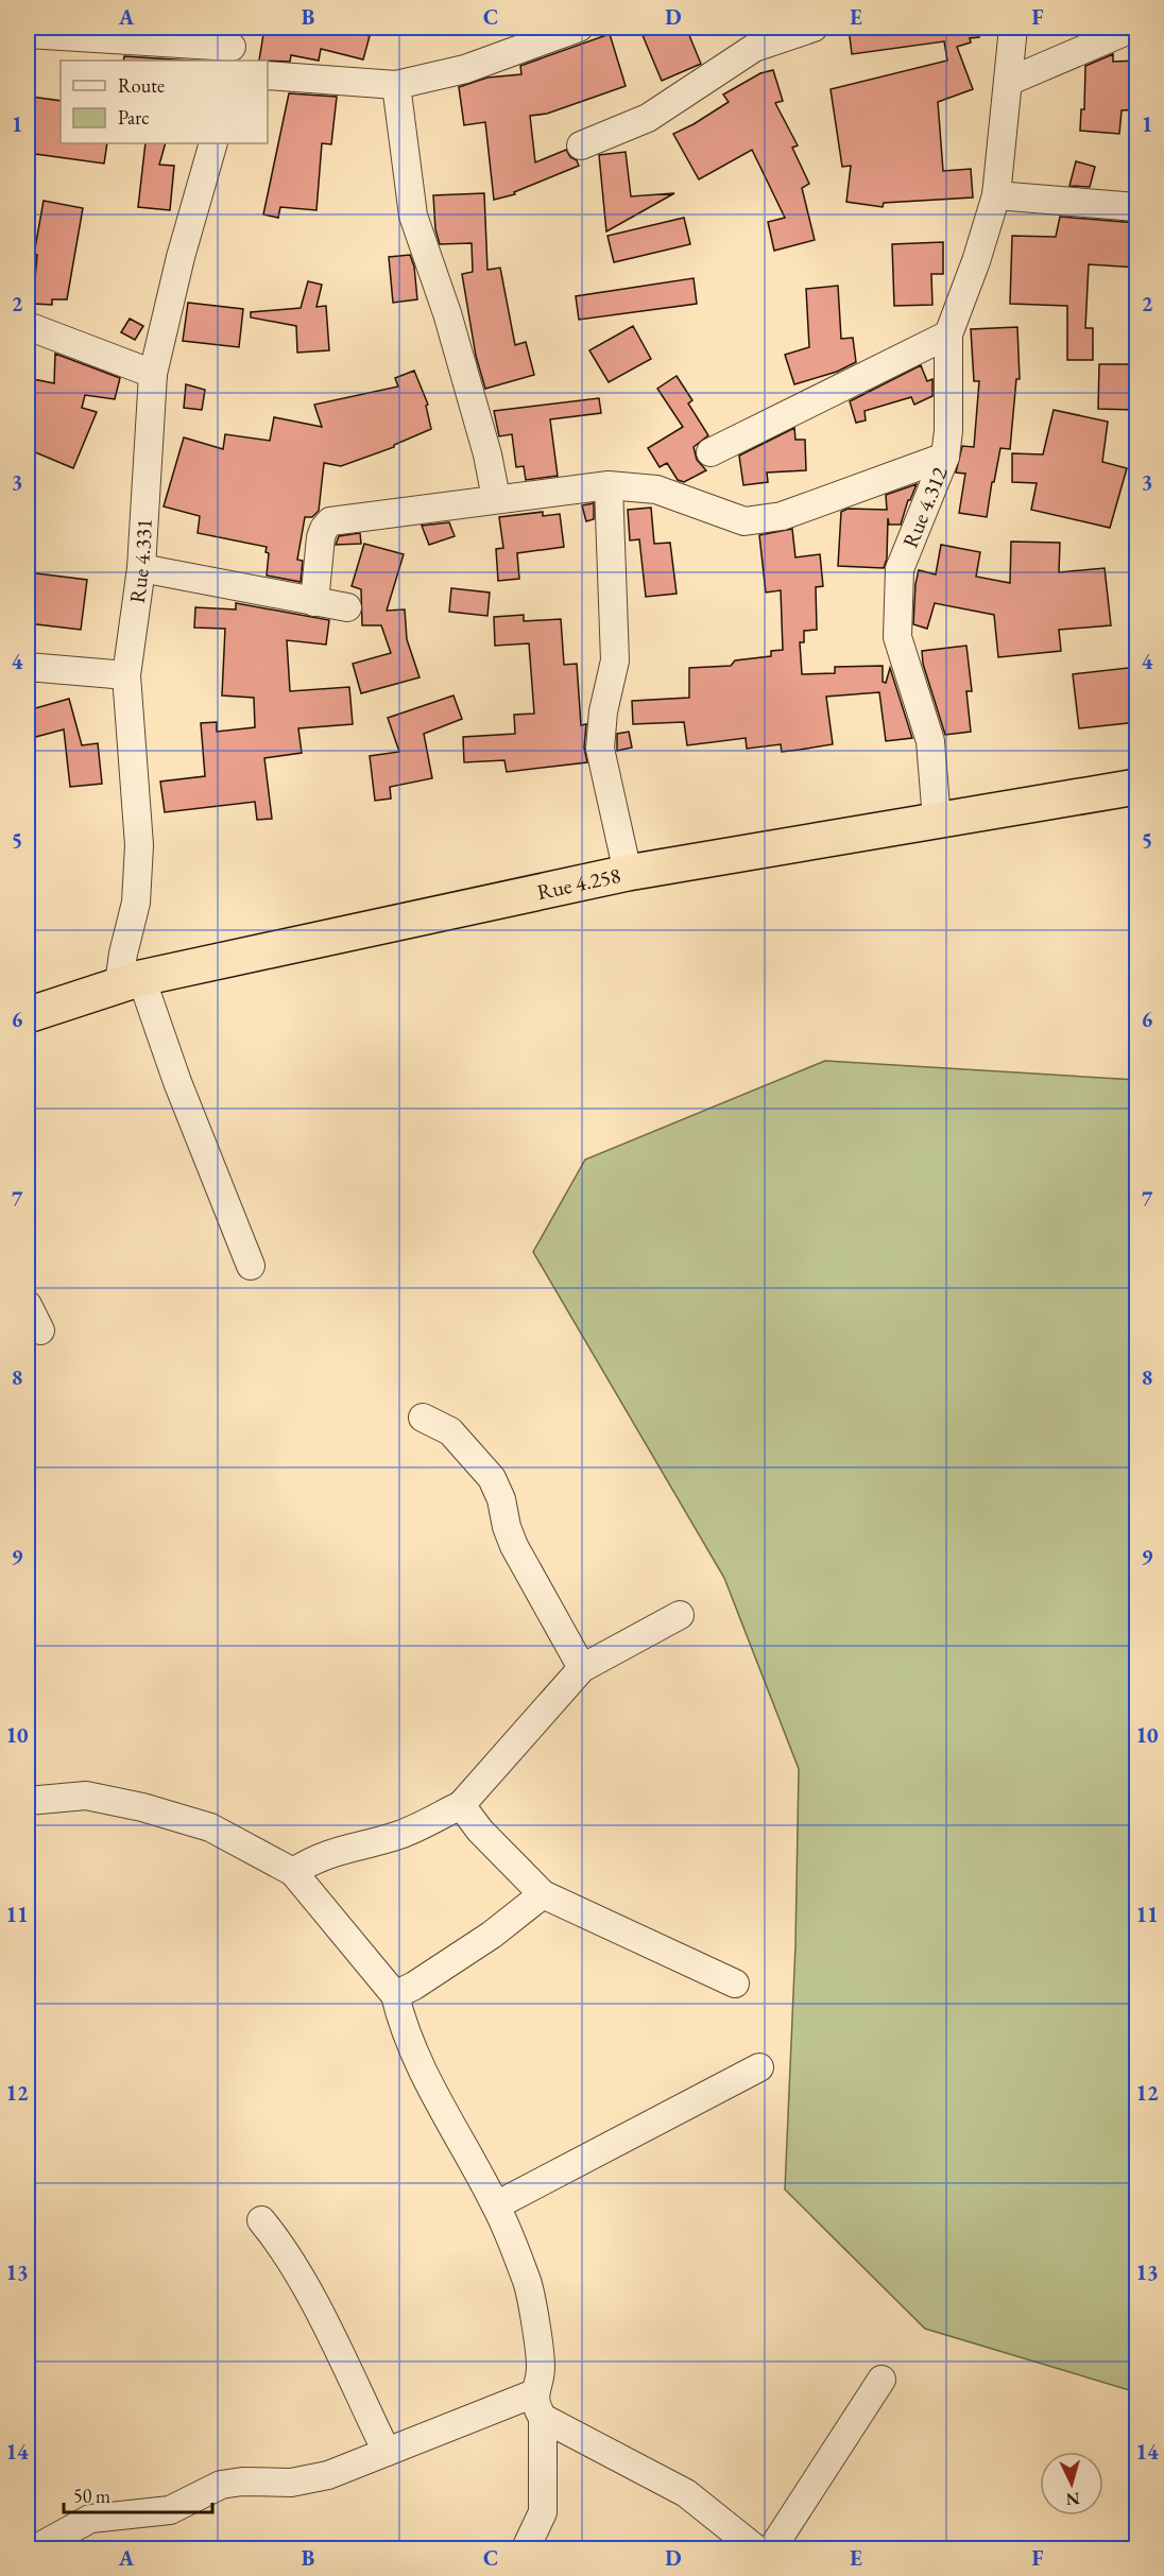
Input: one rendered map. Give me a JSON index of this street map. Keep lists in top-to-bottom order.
{
  "streets": {
    "highway": ["Rue 4.258"],
    "street": ["Rue 4.312", "Rue 4.331"]
  },
  "crossings": [
    ["Rue 4.312", "Rue 4.258"],
    ["Rue 4.331", "Rue 4.258"]
  ],
  "legend": ["Route", "Parc"],
  "scale_bar": "50 m",
  "north": "bottom",
  "grid": {
    "columns": [
      "A",
      "B",
      "C",
      "D",
      "E",
      "F"
    ],
    "rows": [
      "1",
      "2",
      "3",
      "4",
      "5",
      "6",
      "7",
      "8",
      "9",
      "10",
      "11",
      "12",
      "13",
      "14"
    ]
  }
}
